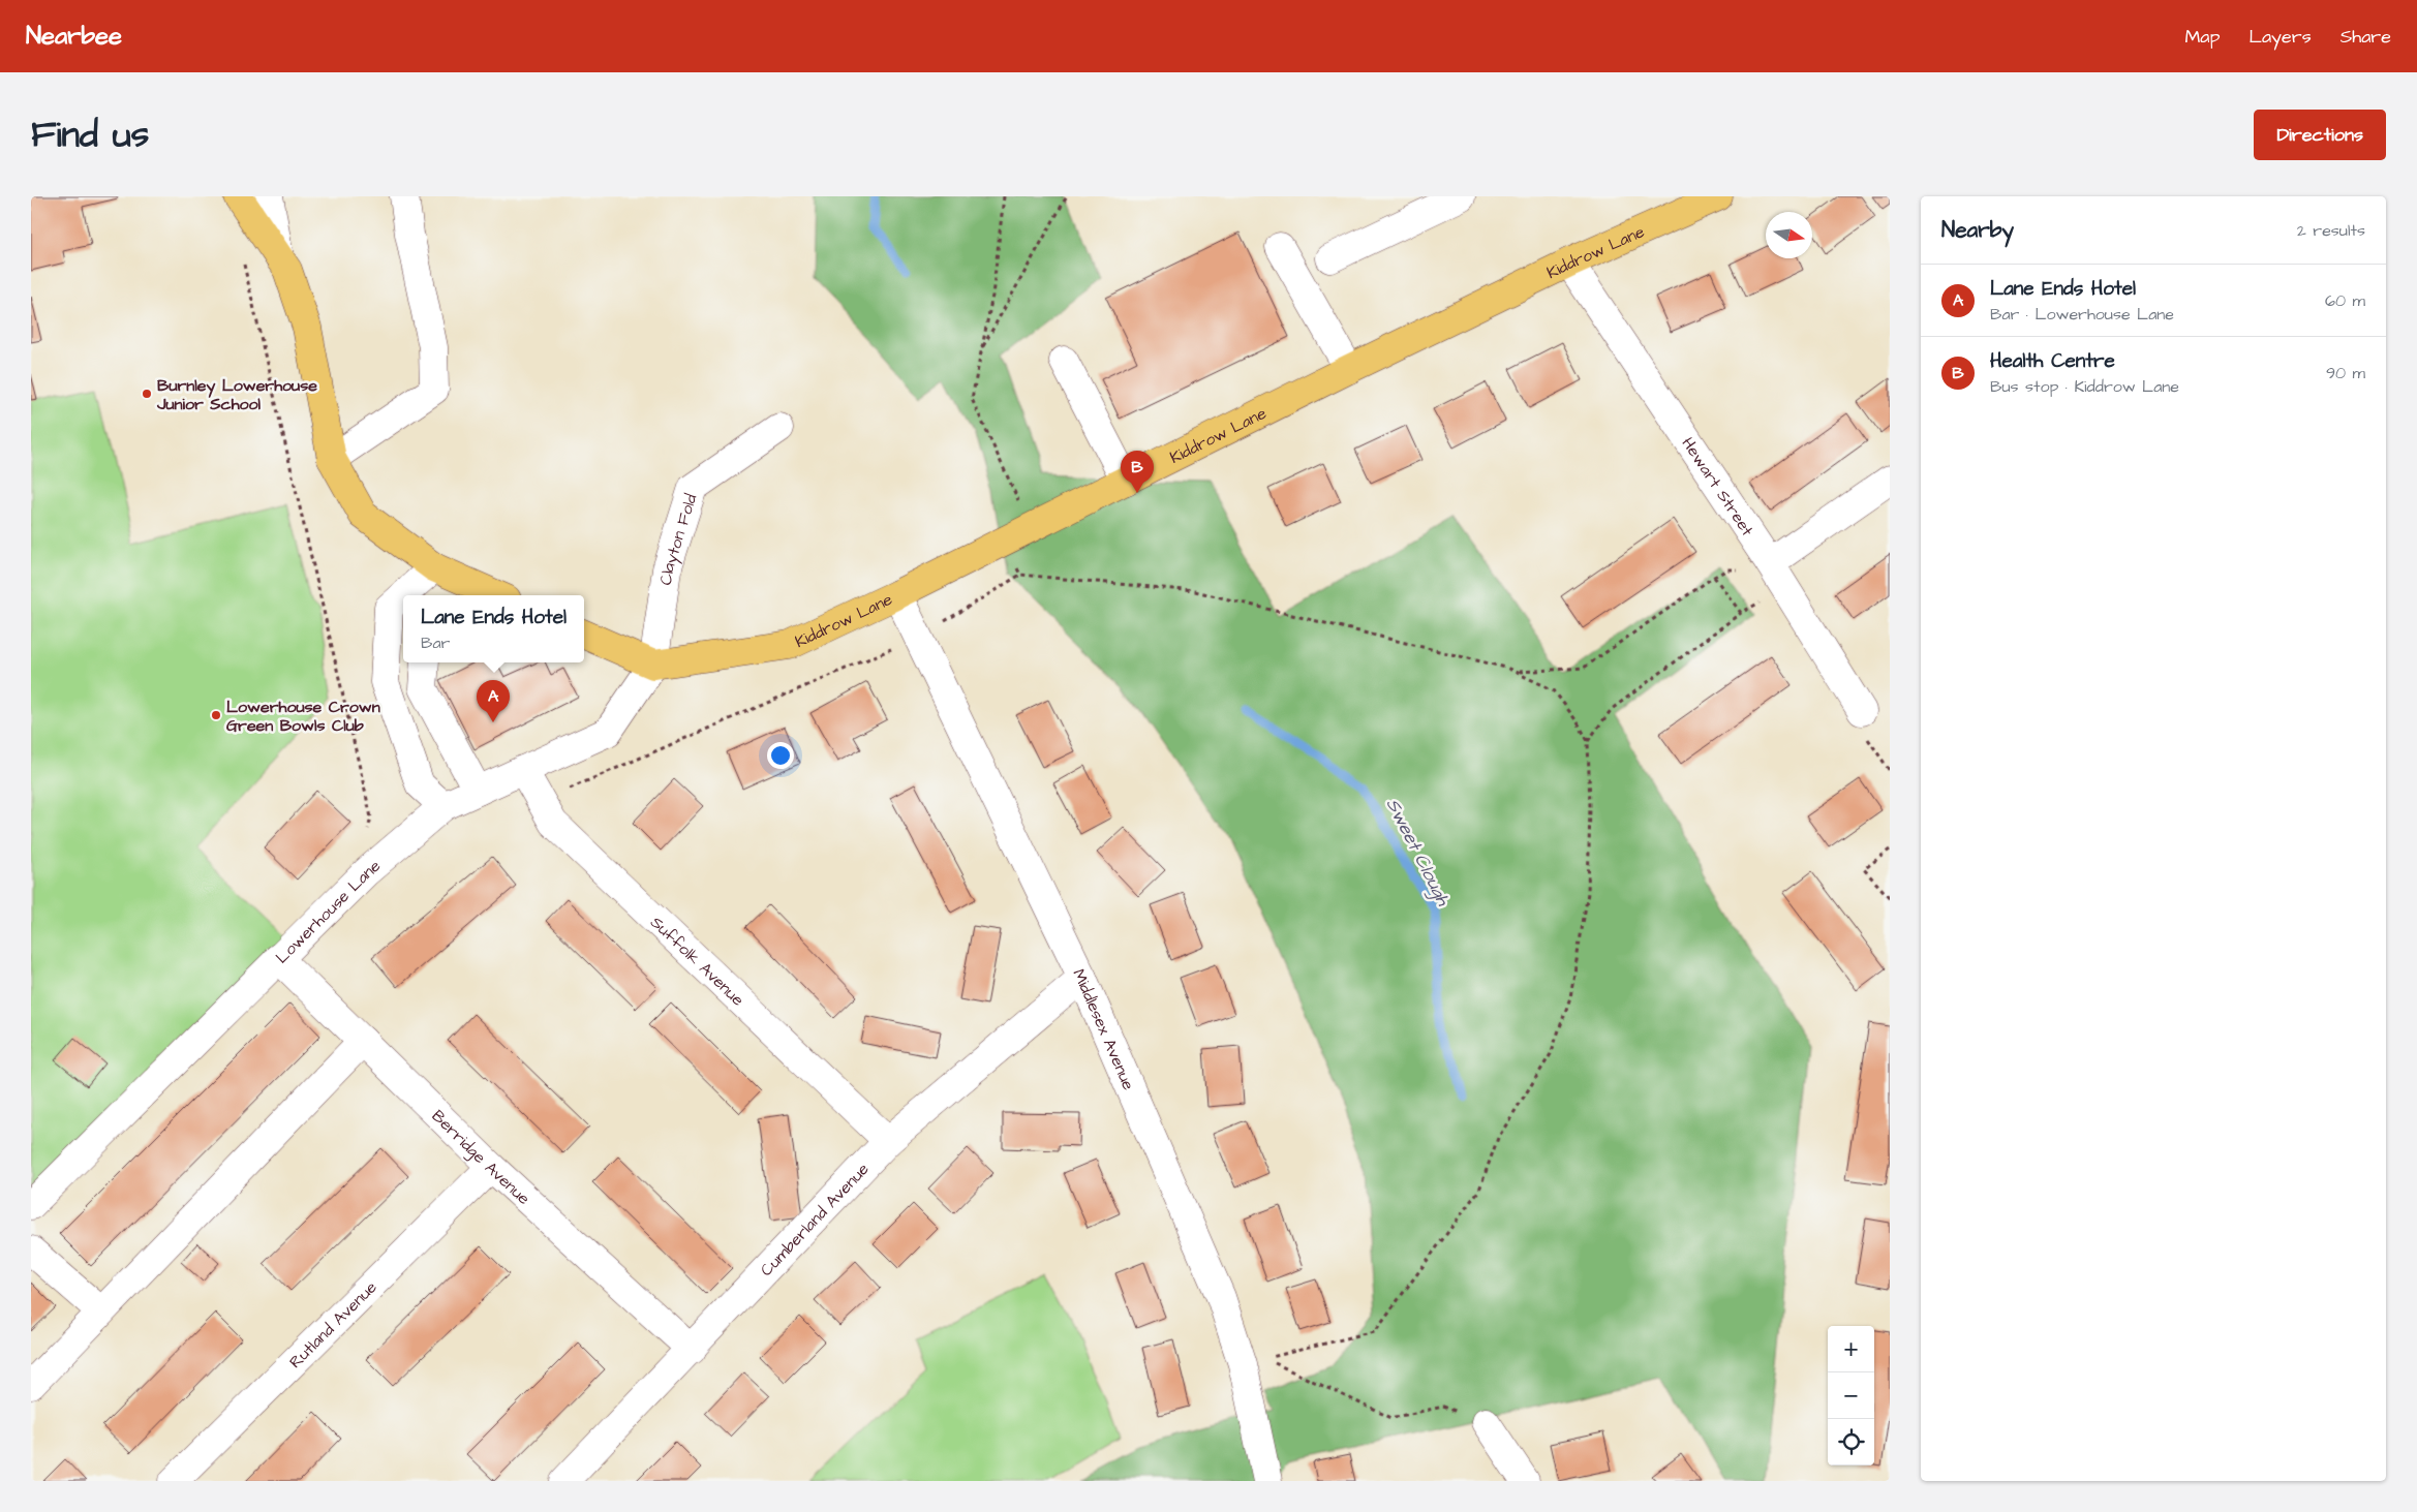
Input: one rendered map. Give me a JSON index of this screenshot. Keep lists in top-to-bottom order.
{
  "streets": {
    "main road": ["Kiddrow Lane"],
    "street": [
      "Hewart Street",
      "Clayton Fold",
      "Lowerhouse Lane",
      "Suffolk Avenue",
      "Middlesex Avenue",
      "Berridge Avenue",
      "Cumberland Avenue",
      "Rutland Avenue"
    ]
  },
  "crossings": [
    ["Kiddrow Lane", "Hewart Street"],
    ["Kiddrow Lane", "Clayton Fold"],
    ["Kiddrow Lane", "Lowerhouse Lane"],
    ["Kiddrow Lane", "Middlesex Avenue"],
    ["Clayton Fold", "Lowerhouse Lane"],
    ["Lowerhouse Lane", "Suffolk Avenue"],
    ["Lowerhouse Lane", "Berridge Avenue"],
    ["Suffolk Avenue", "Cumberland Avenue"],
    ["Middlesex Avenue", "Cumberland Avenue"],
    ["Berridge Avenue", "Cumberland Avenue"],
    ["Berridge Avenue", "Rutland Avenue"]
  ],
  "water": ["Sweet Clough"],
  "places": ["Burnley Lowerhouse Junior School", "Lowerhouse Crown Green Bowls Club"],
  "north": "right",
  "page": {
    "header": "Nearbee",
    "nav": ["Map", "Layers", "Share"],
    "title": "Find us",
    "buttons": "Directions",
    "heading": ["Nearby", "2 results"],
    "list": [
      {
        "mark": "A",
        "name": "Lane Ends Hotel",
        "note": "Bar · Lowerhouse Lane",
        "value": "60 m"
      },
      {
        "mark": "B",
        "name": "Health Centre",
        "note": "Bus stop · Kiddrow Lane",
        "value": "90 m"
      }
    ],
    "pins": ["B", "A"],
    "popup": ["Lane Ends Hotel", "Bar"],
    "map_buttons": ["+", "−"]
  }
}
